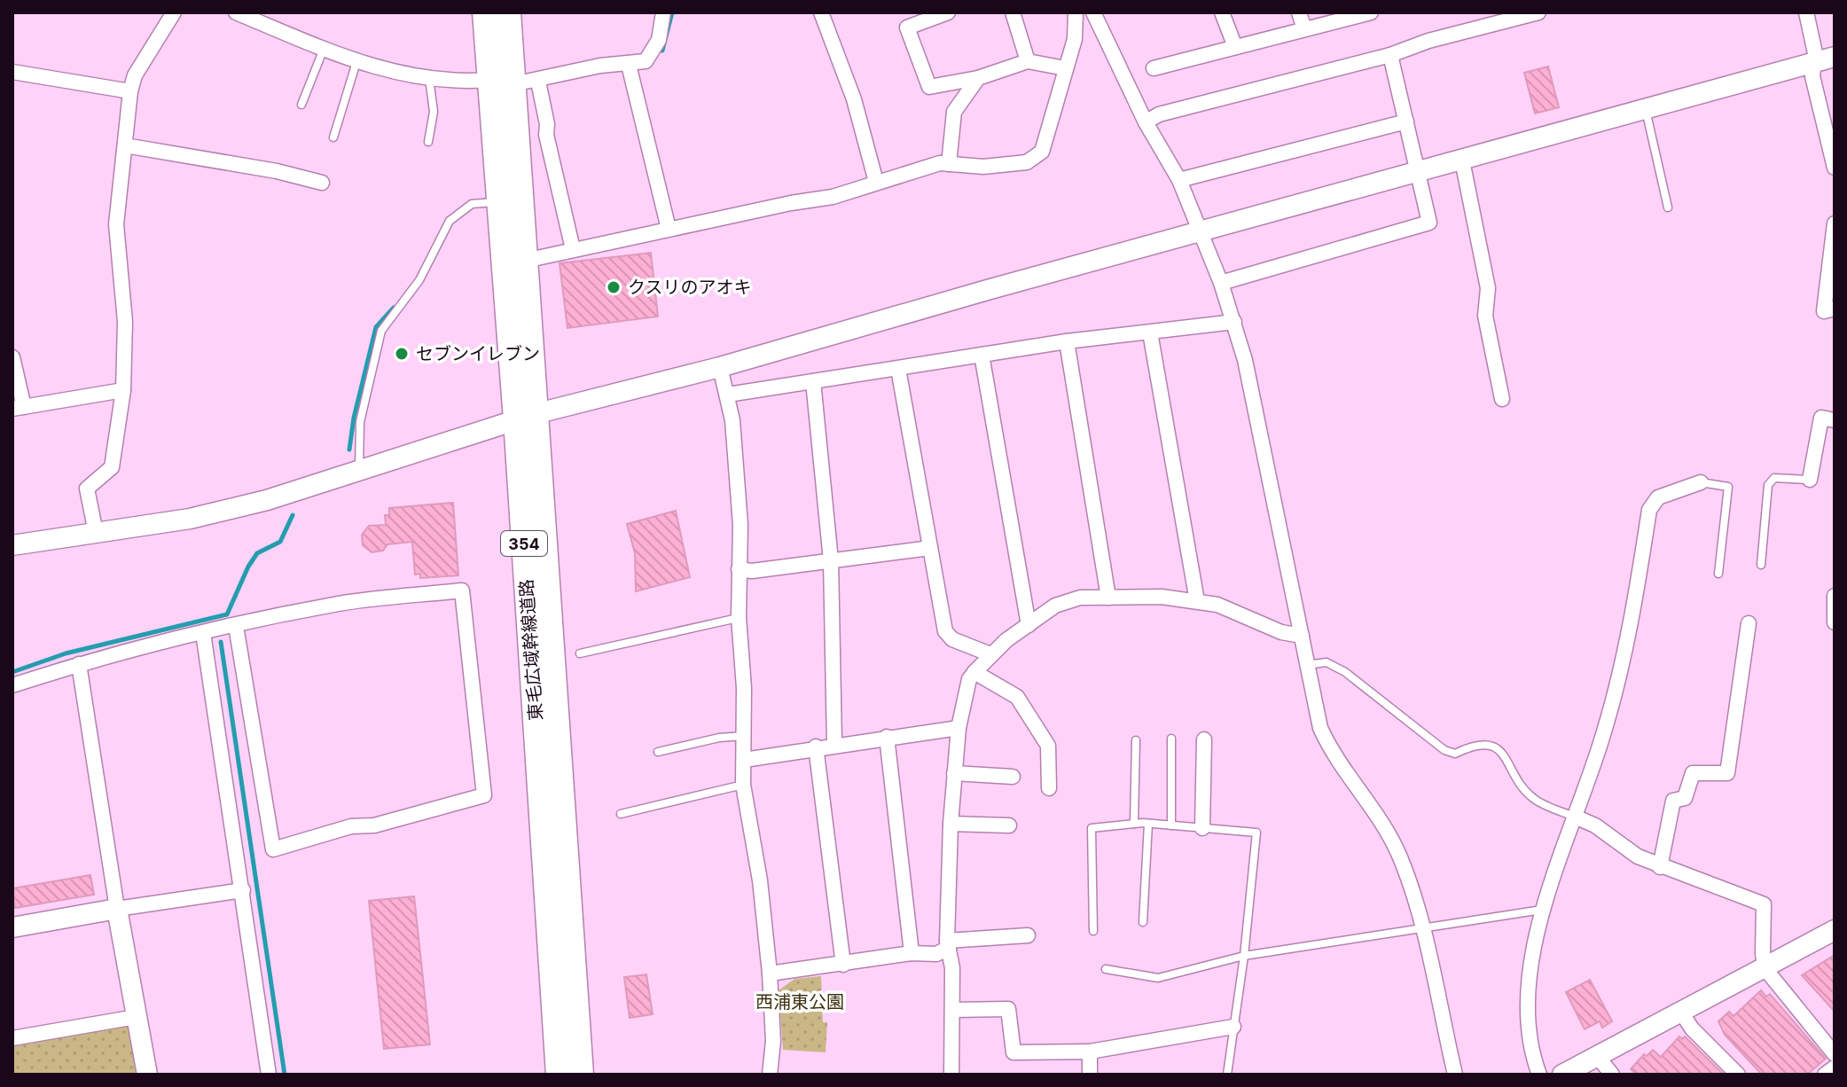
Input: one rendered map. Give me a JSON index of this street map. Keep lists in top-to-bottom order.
{
  "streets": {
    "highway": ["354", "東毛広域幹線道路"]
  },
  "parks": ["西浦東公園"],
  "places": ["クスリのアオキ", "セブンイレブン"]
}
